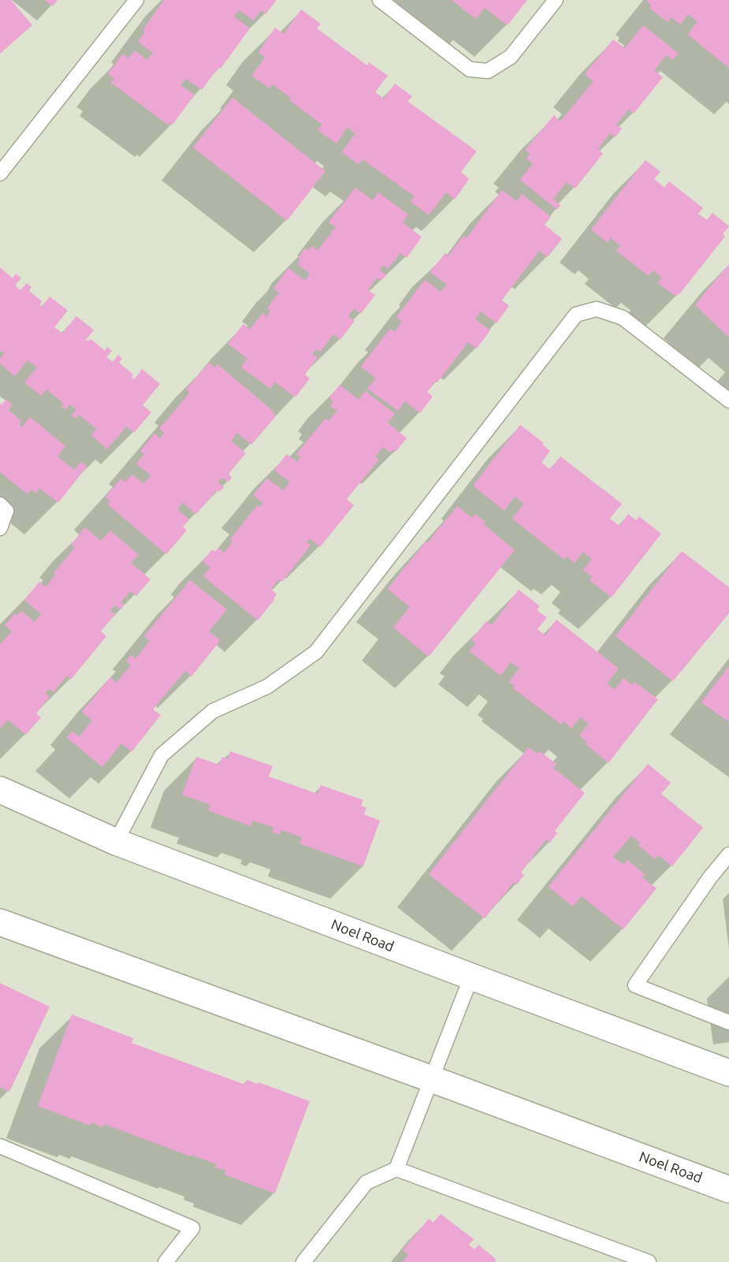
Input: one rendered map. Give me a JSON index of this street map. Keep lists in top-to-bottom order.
{
  "streets": {
    "street": ["Noel Road"]
  }
}
